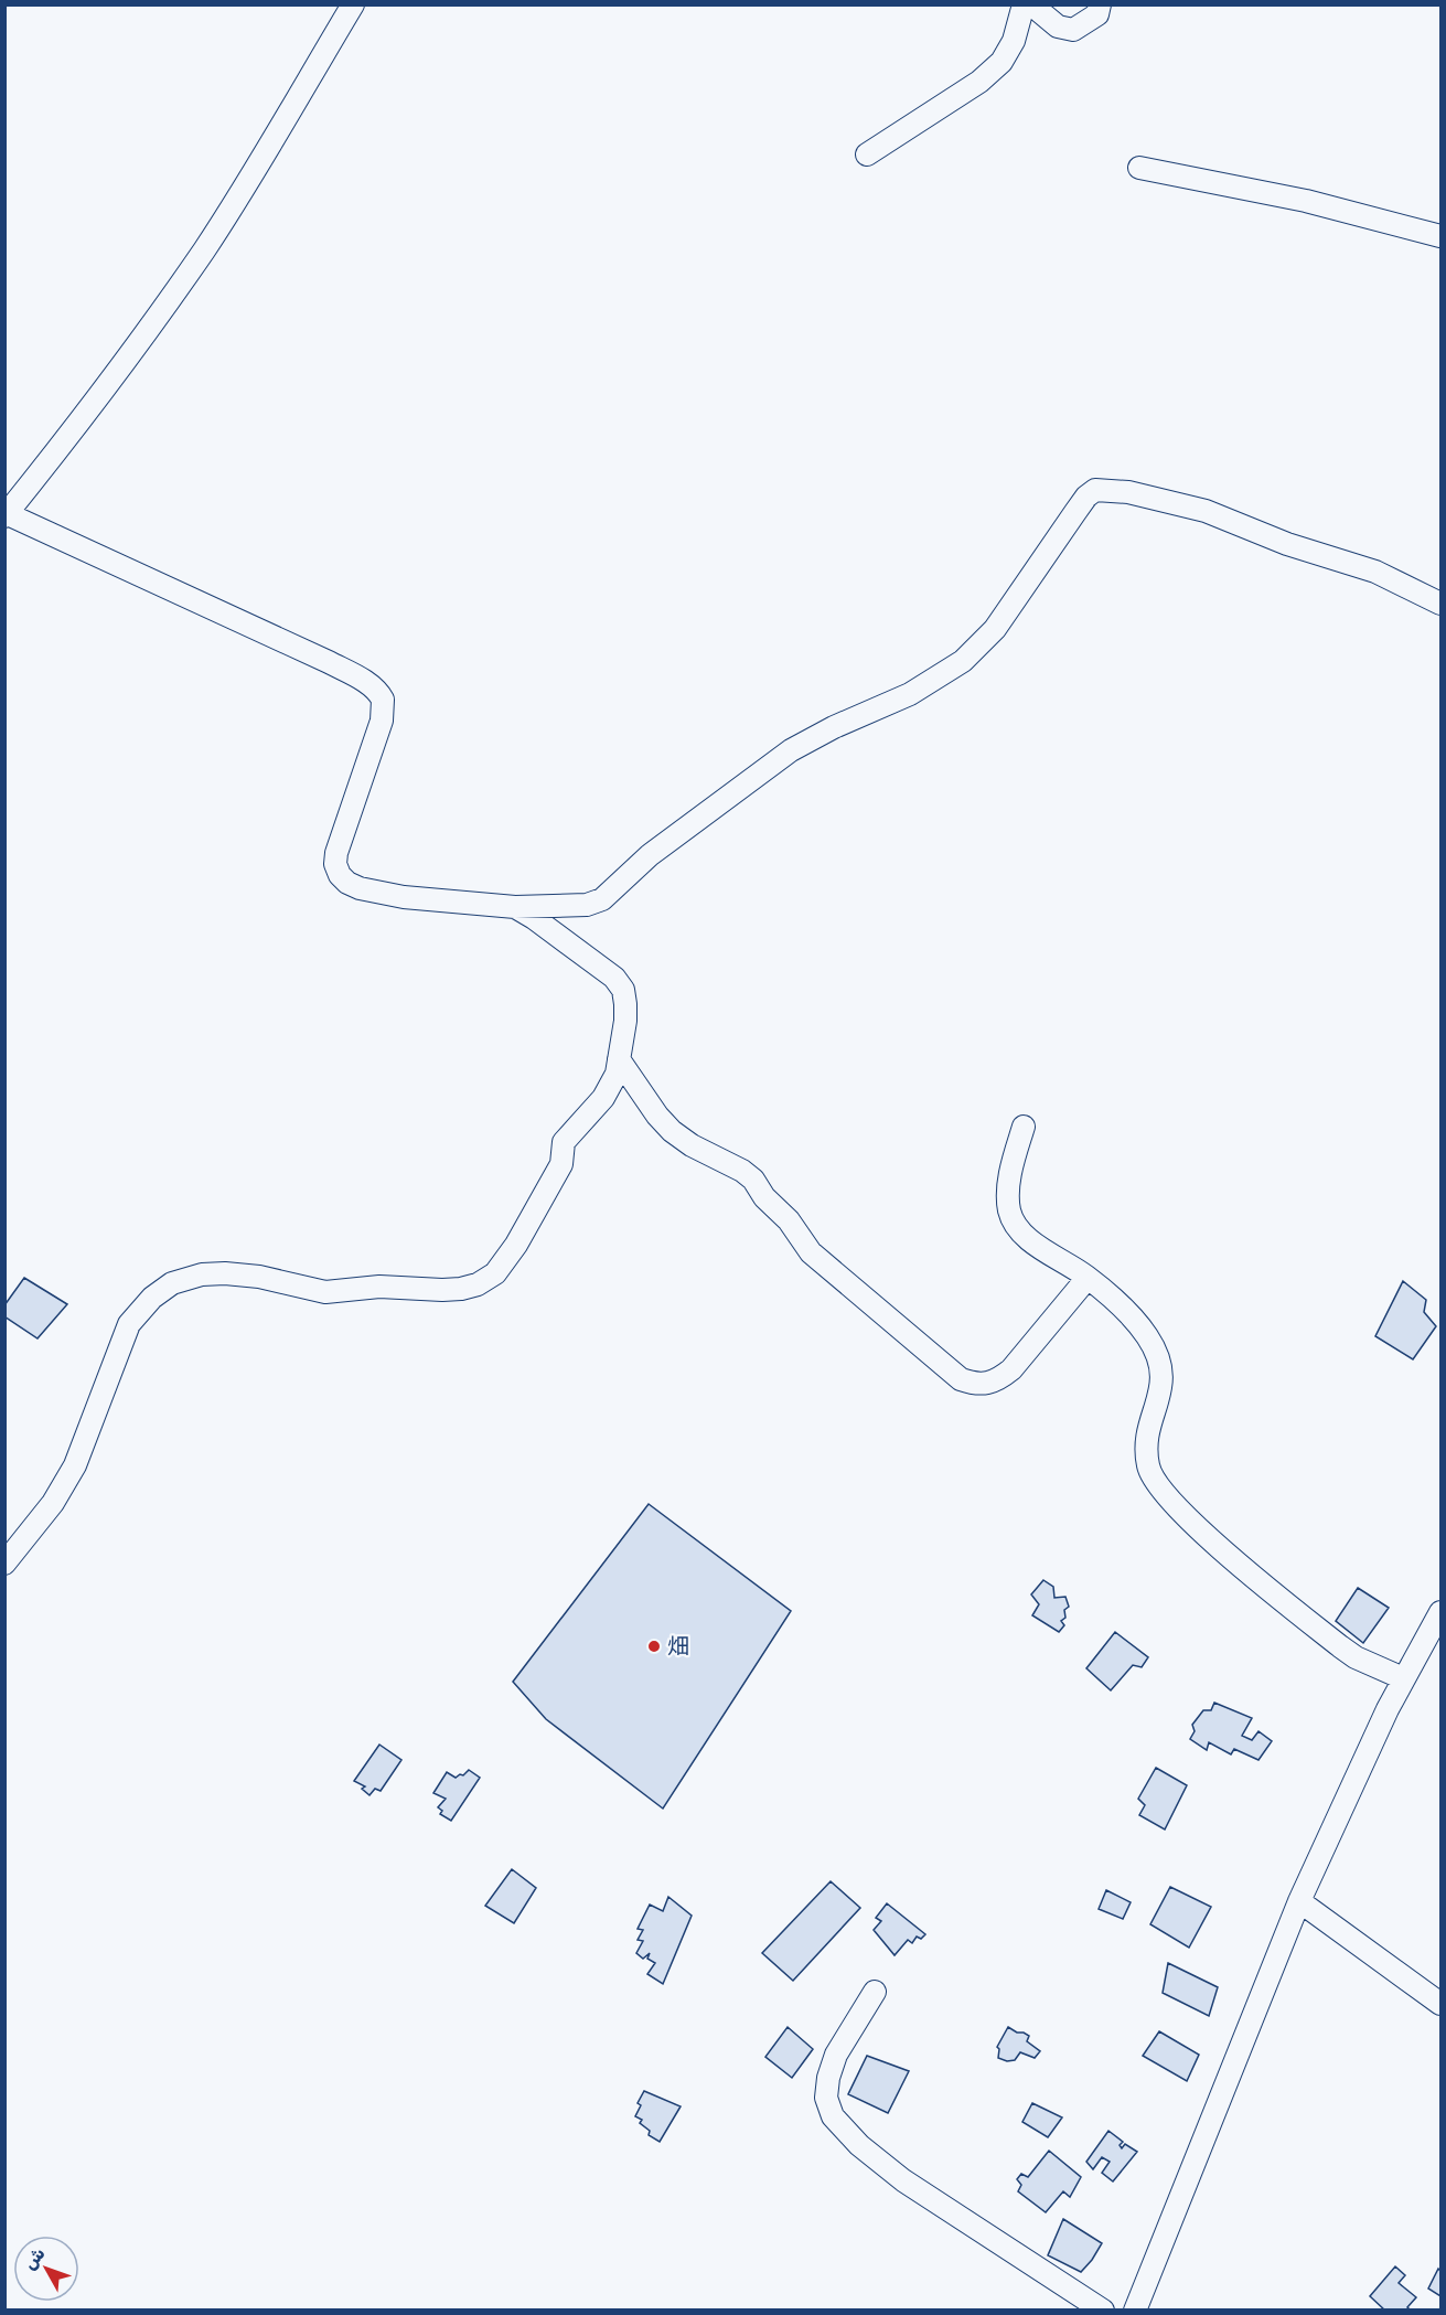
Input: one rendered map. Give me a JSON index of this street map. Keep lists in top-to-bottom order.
{
  "places": ["畑"],
  "north": "top left"
}
